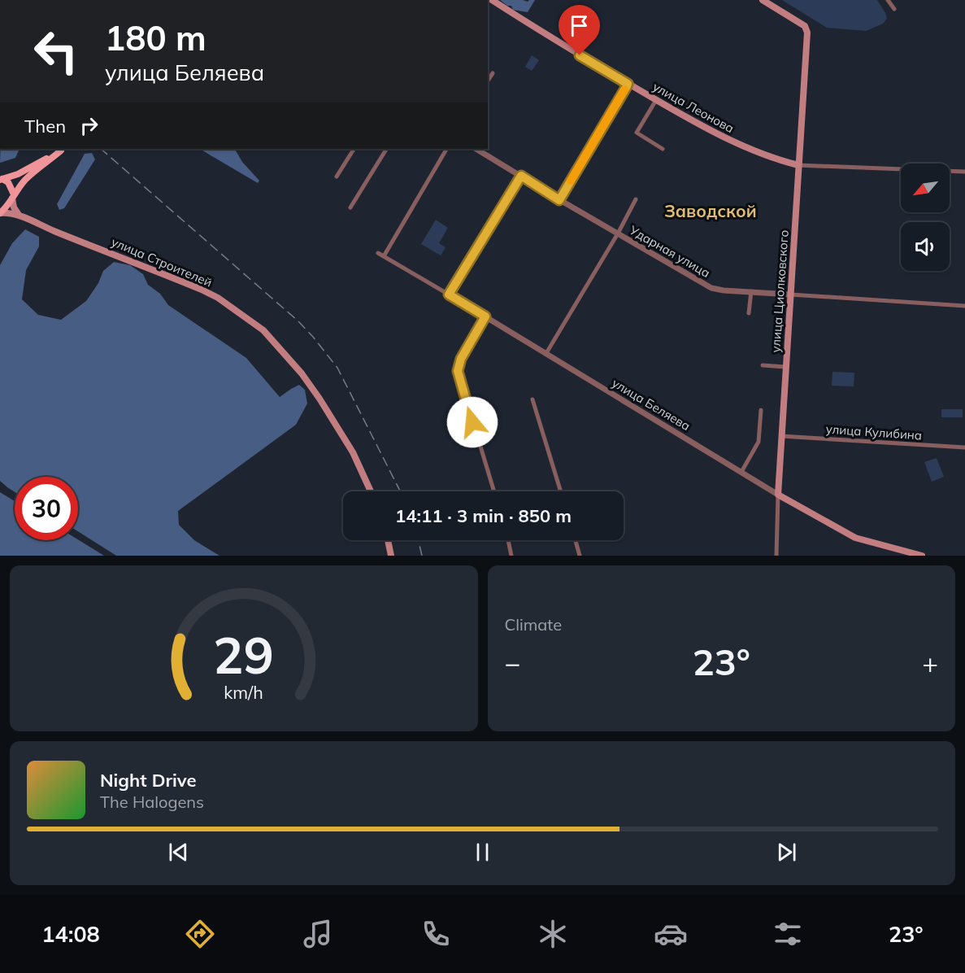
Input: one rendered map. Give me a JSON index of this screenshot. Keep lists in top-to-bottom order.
{
  "streets": {
    "main road": [
      "улица Леонова",
      "улица Строителей",
      "улица Циолковского",
      "улица Беляева"
    ],
    "street": ["Ударная улица", "улица Кулибина"]
  },
  "crossings": [
    ["улица Леонова", "улица Циолковского"],
    ["Ударная улица", "улица Циолковского"],
    ["улица Циолковского", "улица Беляева"],
    ["улица Циолковского", "улица Кулибина"]
  ],
  "districts": ["Заводской"],
  "north": "bottom left",
  "page": {
    "turn": ["180 m", "улица Беляева"],
    "then": "Then",
    "limit": "30",
    "trip": "14:11 · 3 min · 850 m",
    "tile": "Climate",
    "heat": ["−", "23°", "+"],
    "song": ["Night Drive", "The Halogens"],
    "tabs": ["14:08", "23°"],
    "gauge": ["29", "km/h"]
  }
}
